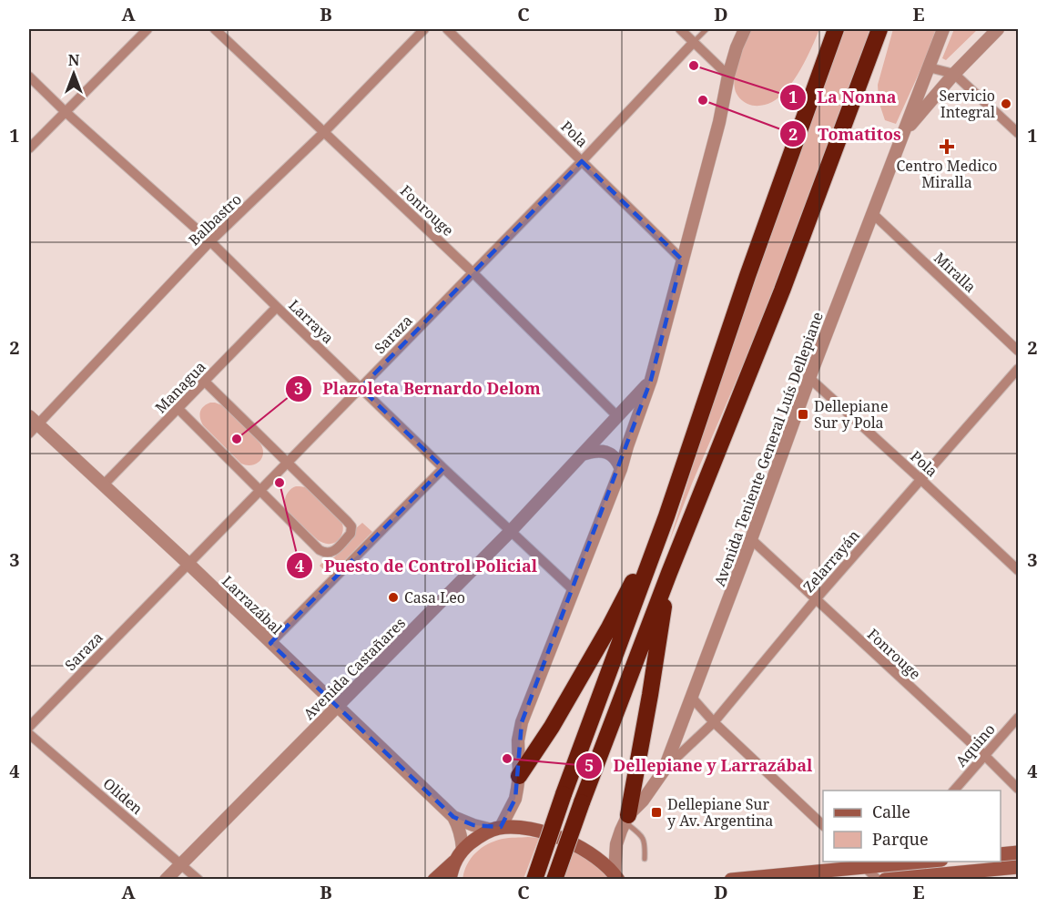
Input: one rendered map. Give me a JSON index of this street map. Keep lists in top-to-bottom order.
{
  "streets": {
    "street": [
      "Pola",
      "Fonrouge",
      "Balbastro",
      "Miralla",
      "Larraya",
      "Saraza",
      "Managua",
      "Avenida Teniente General Luís Dellepiane",
      "Zelarrayán",
      "Larrazábal",
      "Avenida Castañares",
      "Aquino",
      "Oliden"
    ]
  },
  "crossings": [
    ["Pola", "Saraza"],
    ["Pola", "Avenida Teniente General Luís Dellepiane"],
    ["Pola", "Zelarrayán"],
    ["Fonrouge", "Balbastro"],
    ["Fonrouge", "Saraza"],
    ["Fonrouge", "Avenida Teniente General Luís Dellepiane"],
    ["Fonrouge", "Zelarrayán"],
    ["Fonrouge", "Avenida Castañares"],
    ["Fonrouge", "Aquino"],
    ["Balbastro", "Larraya"],
    ["Balbastro", "Larrazábal"],
    ["Miralla", "Avenida Teniente General Luís Dellepiane"],
    ["Larraya", "Saraza"],
    ["Larraya", "Managua"],
    ["Larraya", "Avenida Castañares"],
    ["Saraza", "Larrazábal"],
    ["Managua", "Larrazábal"],
    ["Avenida Teniente General Luís Dellepiane", "Zelarrayán"],
    ["Larrazábal", "Avenida Castañares"],
    ["Avenida Castañares", "Oliden"]
  ],
  "places": {
    "other": [
      "La Nonna",
      "Tomatitos",
      "Servicio Integral",
      "Plazoleta Bernardo Delom",
      "Puesto de Control Policial",
      "Casa Leo",
      "Dellepiane y Larrazábal"
    ],
    "health": ["Centro Medico Miralla"],
    "transit": ["Dellepiane Sur y Pola", "Dellepiane Sur y Av. Argentina"]
  },
  "legend": ["Calle", "Parque"],
  "north": "top",
  "grid": {
    "columns": [
      "A",
      "B",
      "C",
      "D",
      "E"
    ],
    "rows": [
      "1",
      "2",
      "3",
      "4"
    ]
  }
}
